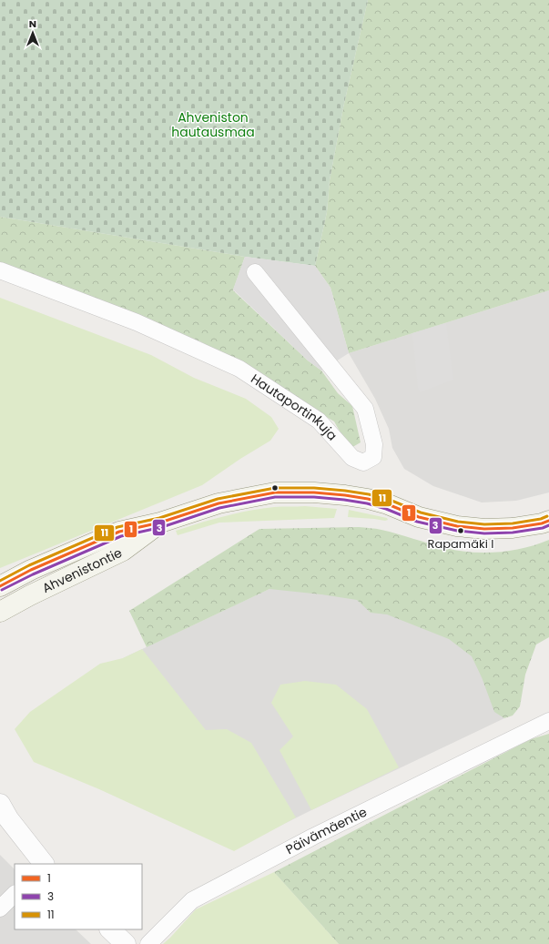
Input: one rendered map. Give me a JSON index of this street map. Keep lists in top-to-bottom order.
{
  "streets": {
    "main road": ["Ahvenistontie"],
    "street": ["Hautaportinkuja", "Päivämäentie"]
  },
  "parks": ["Ahveniston hautausmaa"],
  "places": ["Rapamäki I"],
  "lines": ["transit line 11", "transit line 1", "transit line 3"],
  "legend": ["1", "3", "11"],
  "north": "top"
}
